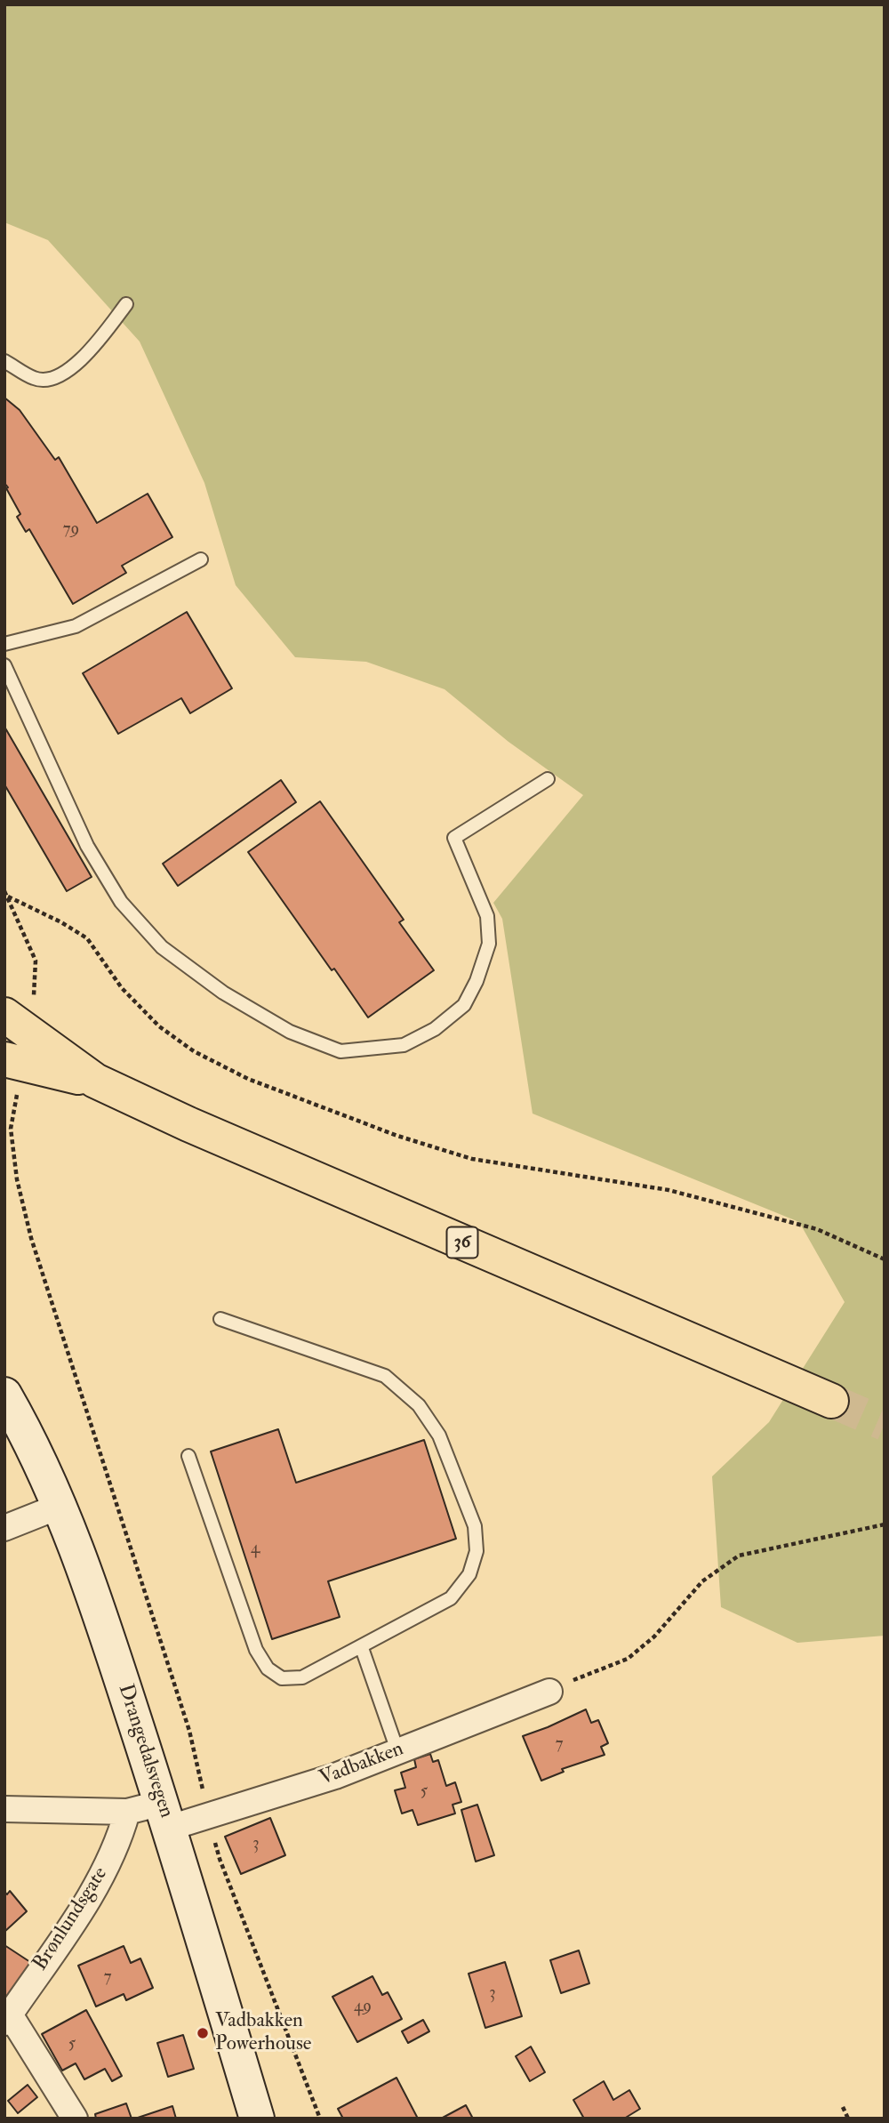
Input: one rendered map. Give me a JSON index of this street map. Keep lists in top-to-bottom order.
{
  "streets": {
    "highway": ["36"],
    "street": ["Drangedalsvegen", "Vadbakken", "Brønlundsgate"]
  },
  "crossings": [
    ["Drangedalsvegen", "Vadbakken"]
  ],
  "places": ["Vadbakken Powerhouse"],
  "house_numbers": [
    "79",
    "4",
    "7",
    "5",
    "3",
    "7",
    "3",
    "49",
    "5"
  ]
}
